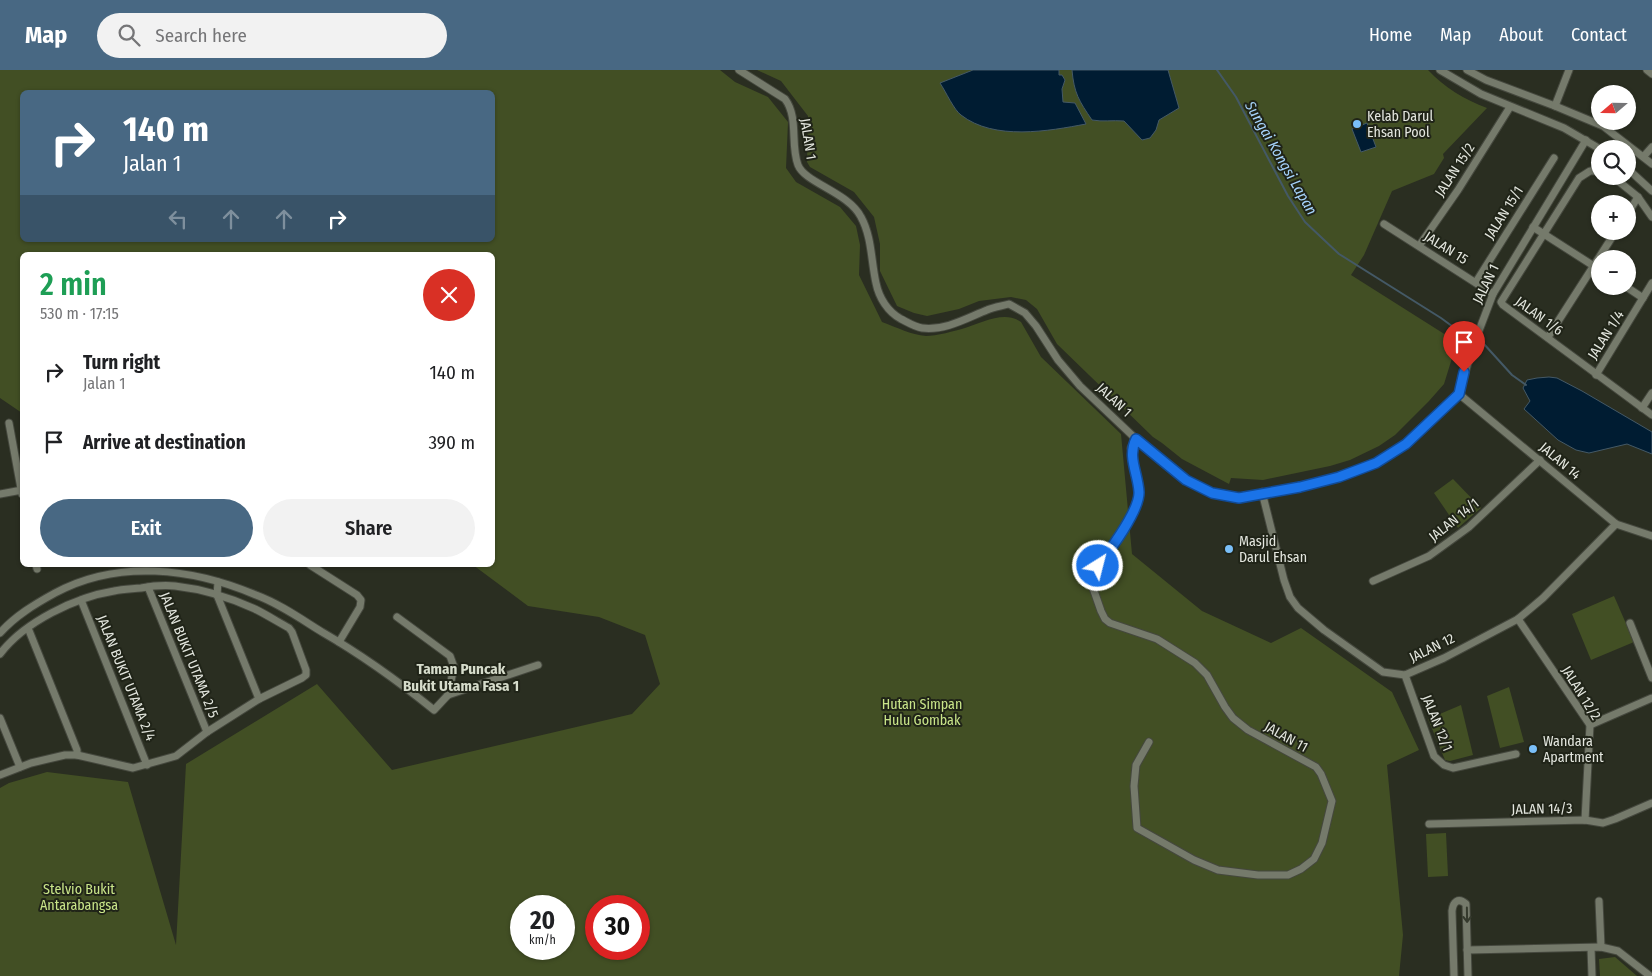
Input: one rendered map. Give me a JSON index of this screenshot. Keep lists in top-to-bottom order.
{
  "streets": {
    "street": [
      "JALAN 1",
      "JALAN 15/2",
      "JALAN 15/1",
      "JALAN 15",
      "JALAN 1/6",
      "JALAN 1/4",
      "JALAN 14",
      "JALAN 14/1",
      "JALAN 12",
      "JALAN BUKIT UTAMA 2/5",
      "JALAN BUKIT UTAMA 2/4",
      "JALAN 12/2",
      "JALAN 12/1",
      "JALAN 11",
      "JALAN 14/3"
    ]
  },
  "crossings": [
    ["JALAN 1", "JALAN 15"],
    ["JALAN 1", "JALAN 14"],
    ["JALAN 1", "JALAN 12"],
    ["JALAN 1", "JALAN 11"],
    ["JALAN 15/2", "JALAN 15"],
    ["JALAN 15/1", "JALAN 15"],
    ["JALAN 1/6", "JALAN 1/4"],
    ["JALAN 14", "JALAN 14/1"],
    ["JALAN 14", "JALAN 12"],
    ["JALAN 12", "JALAN 12/2"],
    ["JALAN 12", "JALAN 12/1"],
    ["JALAN 12/2", "JALAN 14/3"]
  ],
  "districts": ["Taman Puncak Bukit Utama Fasa 1"],
  "water": ["Sungai Kongsi Lapan"],
  "parks": ["Hutan Simpan Hulu Gombak", "Stelvio Bukit Antarabangsa"],
  "places": ["Kelab Darul Ehsan Pool", "Masjid Darul Ehsan", "Wandara Apartment"],
  "north": "left",
  "page": {
    "header": "Map",
    "search": "Search here",
    "nav": [
      "Home",
      "Map",
      "About",
      "Contact"
    ],
    "map_buttons": ["+", "−"],
    "turn": ["140 m", "Jalan 1"],
    "heading": ["2 min", "530 m · 17:15"],
    "list": [
      {
        "name": "Turn right",
        "note": "Jalan 1",
        "value": "140 m"
      },
      {
        "name": "Arrive at destination",
        "value": "390 m"
      }
    ],
    "buttons": ["Exit", "Share"],
    "speed": "20 km/h",
    "limit": "30"
  }
}
